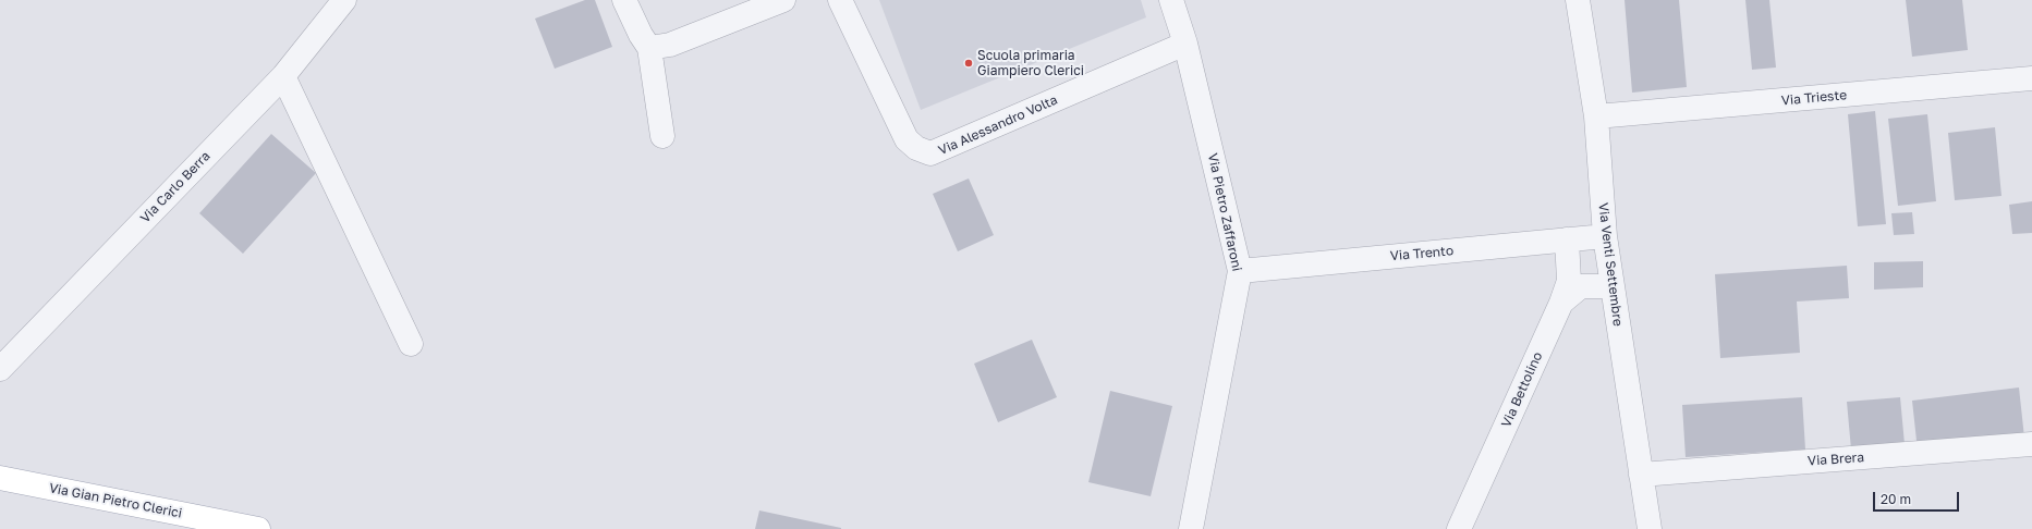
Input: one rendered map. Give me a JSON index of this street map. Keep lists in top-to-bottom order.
{
  "streets": {
    "main road": ["Via Gian Pietro Clerici"],
    "street": [
      "Via Trieste",
      "Via Alessandro Volta",
      "Via Carlo Berra",
      "Via Pietro Zaffaroni",
      "Via Trento",
      "Via Venti Settembre",
      "Via Bettolino",
      "Via Brera"
    ]
  },
  "crossings": [
    ["Via Trieste", "Via Venti Settembre"],
    ["Via Alessandro Volta", "Via Pietro Zaffaroni"],
    ["Via Pietro Zaffaroni", "Via Trento"],
    ["Via Trento", "Via Venti Settembre"],
    ["Via Venti Settembre", "Via Bettolino"],
    ["Via Venti Settembre", "Via Brera"]
  ],
  "places": ["Scuola primaria Giampiero Clerici"],
  "scale_bar": "20 m"
}
